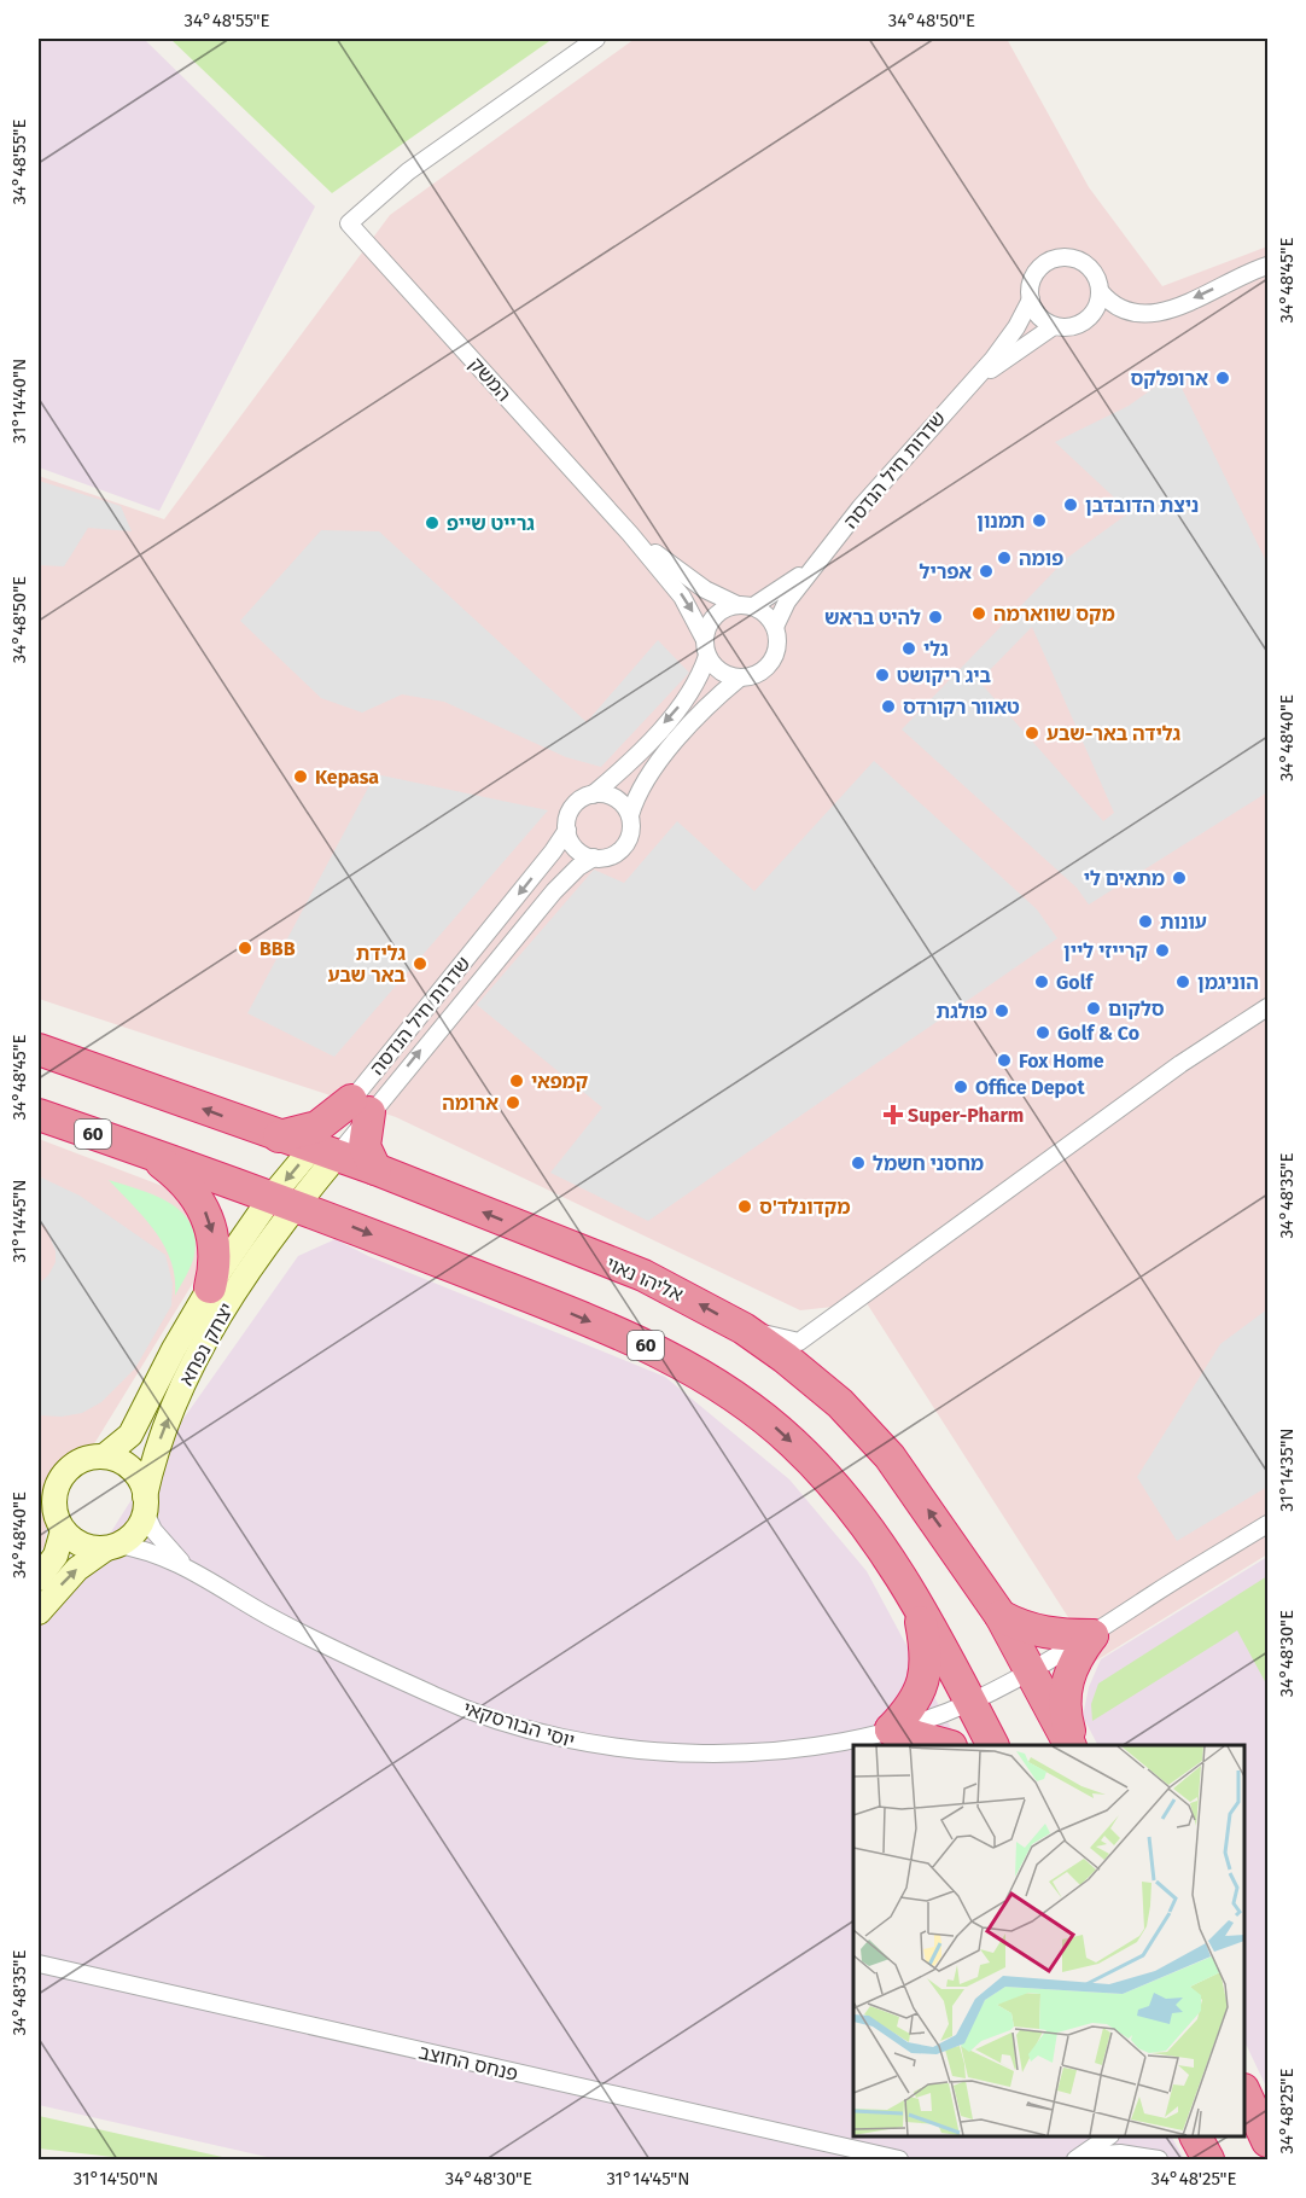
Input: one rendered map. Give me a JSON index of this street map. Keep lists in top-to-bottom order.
{
  "streets": {
    "highway": ["60", "אליהו נאוי"],
    "street": [
      "המשק",
      "שדרות חיל הנדסה",
      "יצחק נפחא",
      "יוסי הבורסקאי",
      "פנחס החוצב"
    ]
  },
  "crossings": [
    ["המשק", "שדרות חיל הנדסה"],
    ["שדרות חיל הנדסה", "60"],
    ["שדרות חיל הנדסה", "אליהו נאוי"],
    ["שדרות חיל הנדסה", "יצחק נפחא"],
    ["60", "יצחק נפחא"],
    ["60", "יוסי הבורסקאי"],
    ["אליהו נאוי", "יוסי הבורסקאי"],
    ["יצחק נפחא", "יוסי הבורסקאי"]
  ],
  "places": {
    "other": [
      "ארופלקס",
      "ניצת הדובדבן",
      "תמנון",
      "גרייט שייפ",
      "פומה",
      "אפריל",
      "מקס שווארמה",
      "להיט בראש",
      "גלי",
      "ביג ריקושט",
      "טאוור רקורדס",
      "גלידה באר-שבע",
      "Kepasa",
      "מתאים לי",
      "עונות",
      "BBB",
      "קרייזי ליין",
      "גלידת באר שבע",
      "Golf",
      "הוניגמן",
      "סלקום",
      "פולגת",
      "Golf & Co",
      "Fox Home",
      "קמפאי",
      "Office Depot",
      "ארומה",
      "מחסני חשמל",
      "מקדונלד'ס"
    ],
    "health": ["Super-Pharm"]
  },
  "coordinates": [
    "34°48'55\"E",
    "34°48'50\"E",
    "34°48'45\"E",
    "31°14'40\"N",
    "34°48'40\"E",
    "34°48'35\"E",
    "31°14'45\"N",
    "31°14'35\"N",
    "34°48'30\"E",
    "34°48'25\"E",
    "31°14'50\"N"
  ]
}
